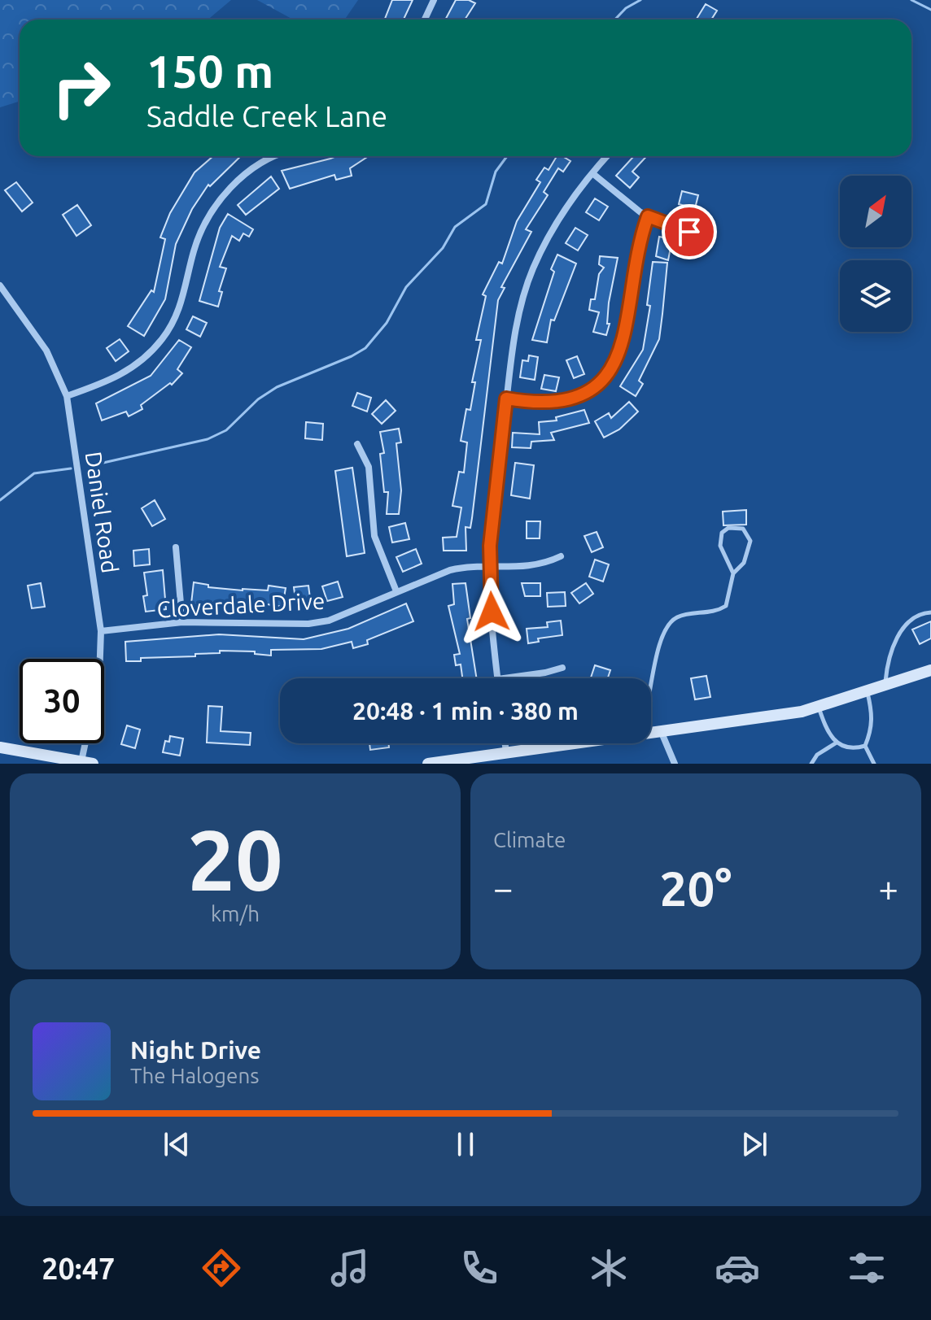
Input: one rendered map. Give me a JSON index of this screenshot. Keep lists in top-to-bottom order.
{
  "streets": {
    "street": ["Daniel Road", "Cloverdale Drive"]
  },
  "crossings": [
    ["Daniel Road", "Cloverdale Drive"]
  ],
  "north": "top right",
  "page": {
    "turn": ["150 m", "Saddle Creek Lane"],
    "limit": "30",
    "trip": "20:48 · 1 min · 380 m",
    "tile": [
      ["20", "km/h"],
      "Climate"
    ],
    "heat": ["−", "20°", "+"],
    "song": ["Night Drive", "The Halogens"],
    "tabs": "20:47"
  }
}
